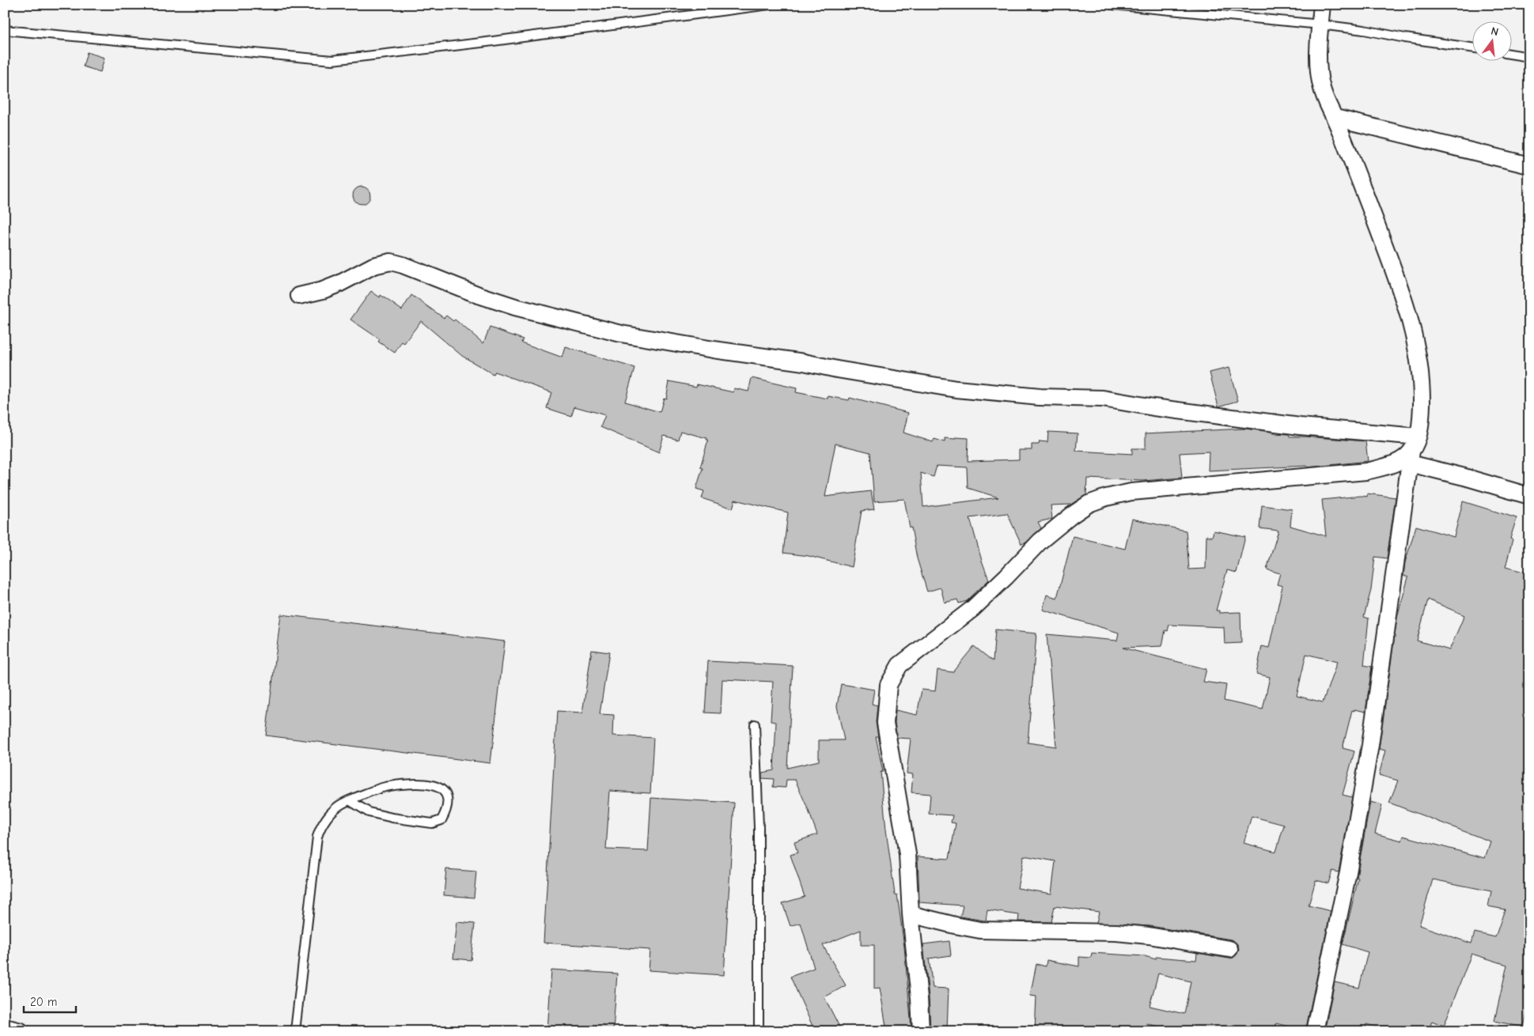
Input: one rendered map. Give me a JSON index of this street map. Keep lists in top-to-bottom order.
{
  "scale_bar": "20 m",
  "north": "top"
}
